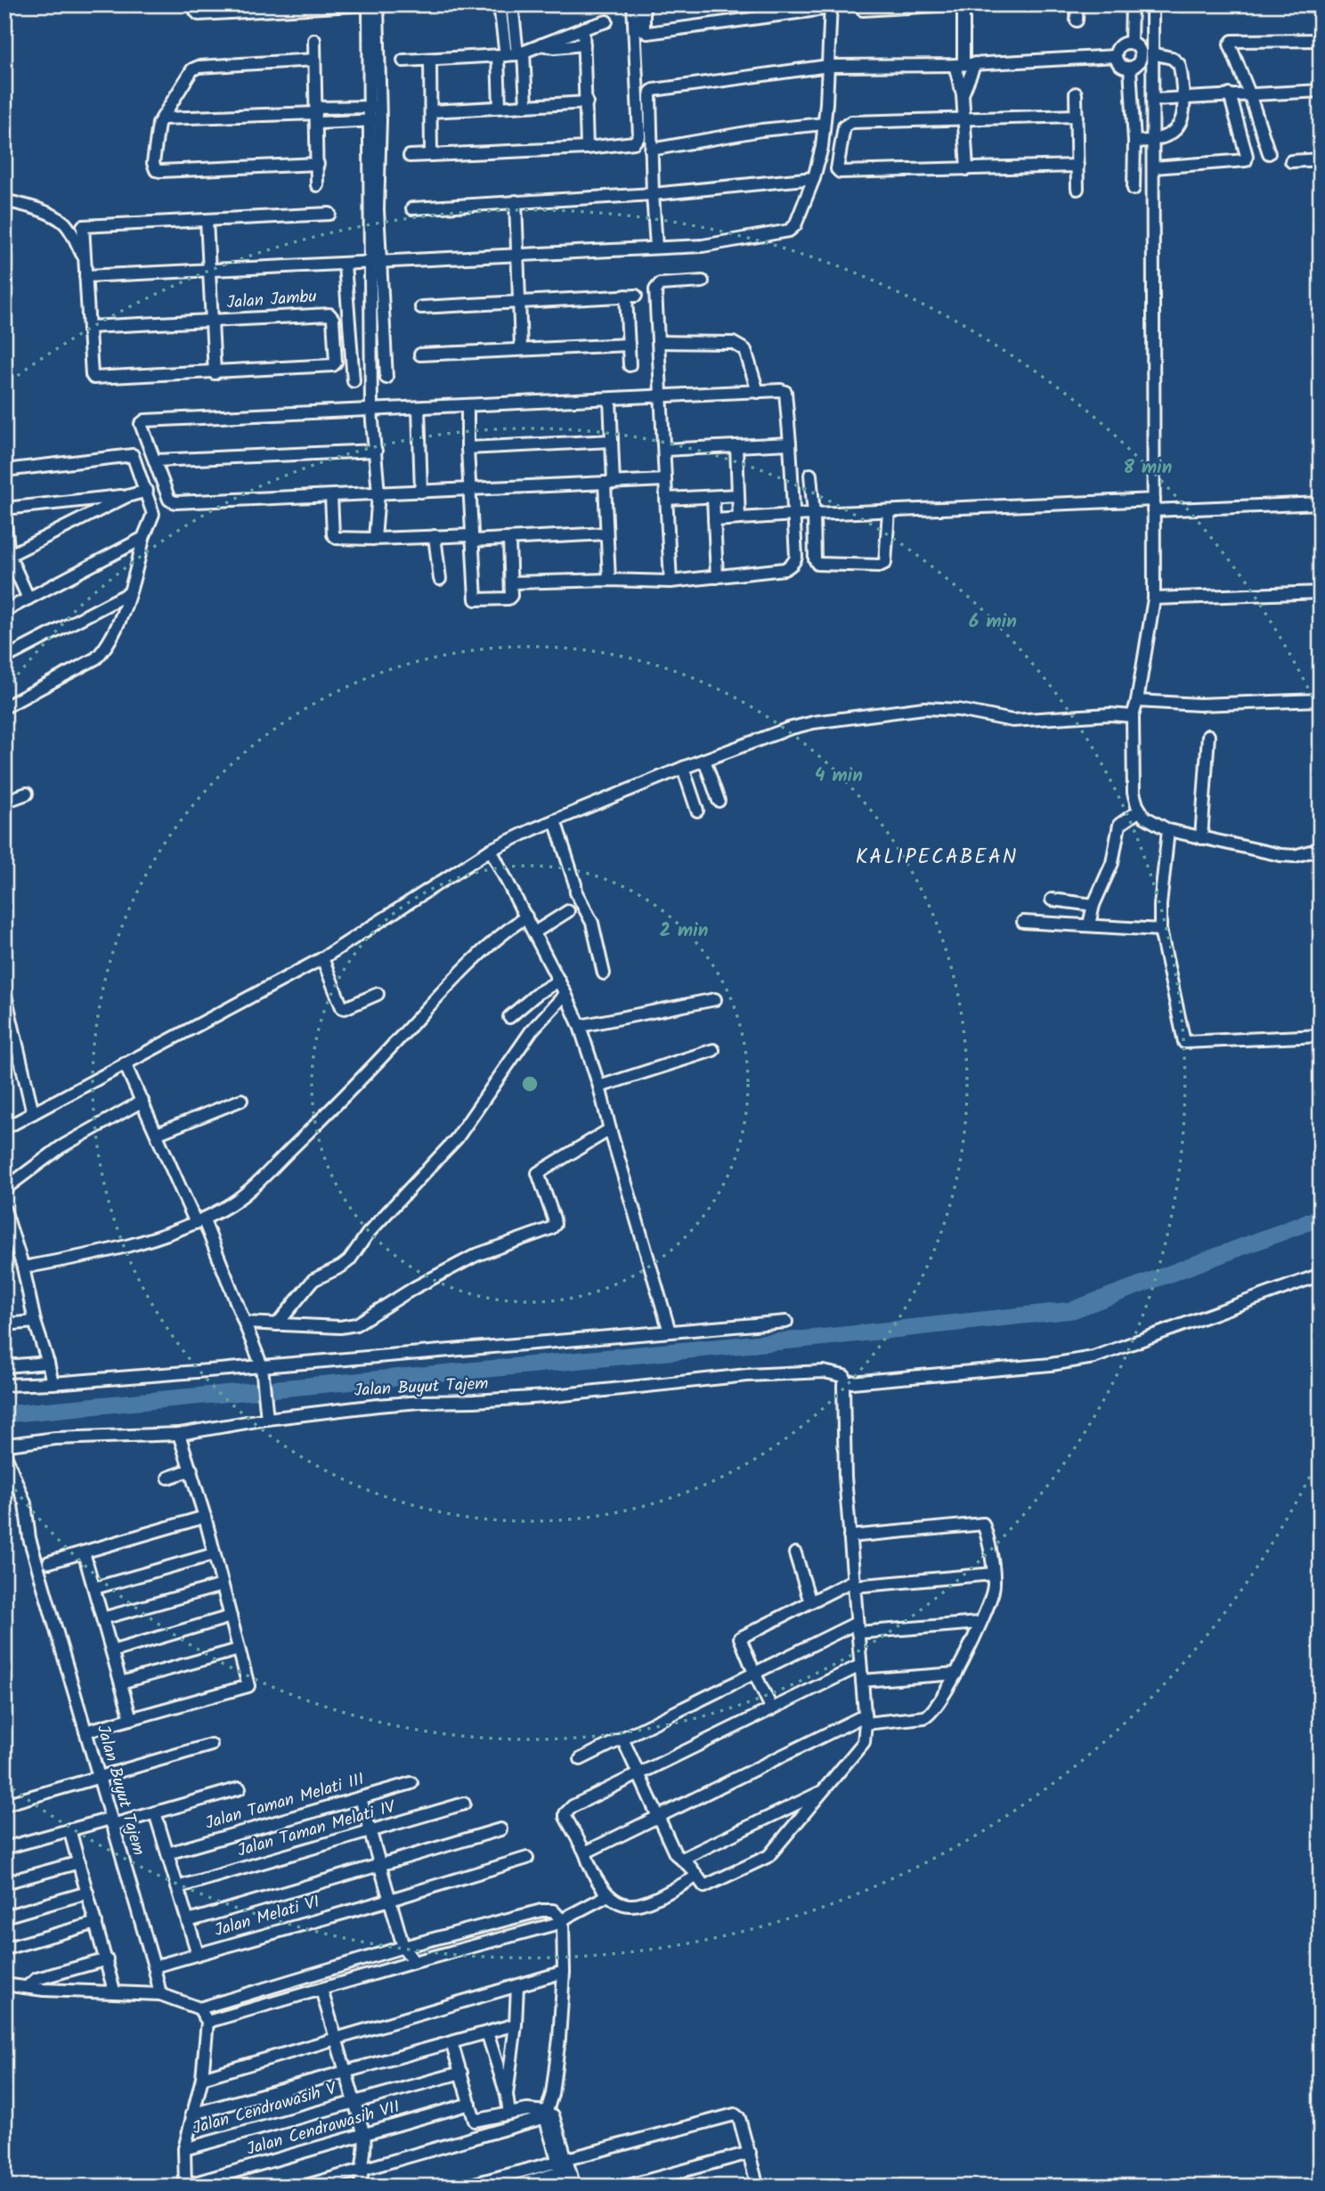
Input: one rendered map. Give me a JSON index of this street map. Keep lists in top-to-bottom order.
{
  "streets": {
    "street": [
      "Jalan Jambu",
      "Jalan Buyut Tajem",
      "Jalan Taman Melati III",
      "Jalan Taman Melati IV",
      "Jalan Melati VI",
      "Jalan Cendrawasih V",
      "Jalan Cendrawasih VII"
    ]
  },
  "crossings": [
    ["Jalan Buyut Tajem", "Jalan Melati VI"]
  ],
  "districts": ["KALIPECABEAN"],
  "rings": [
    "8 min",
    "6 min",
    "4 min",
    "2 min"
  ]
}
